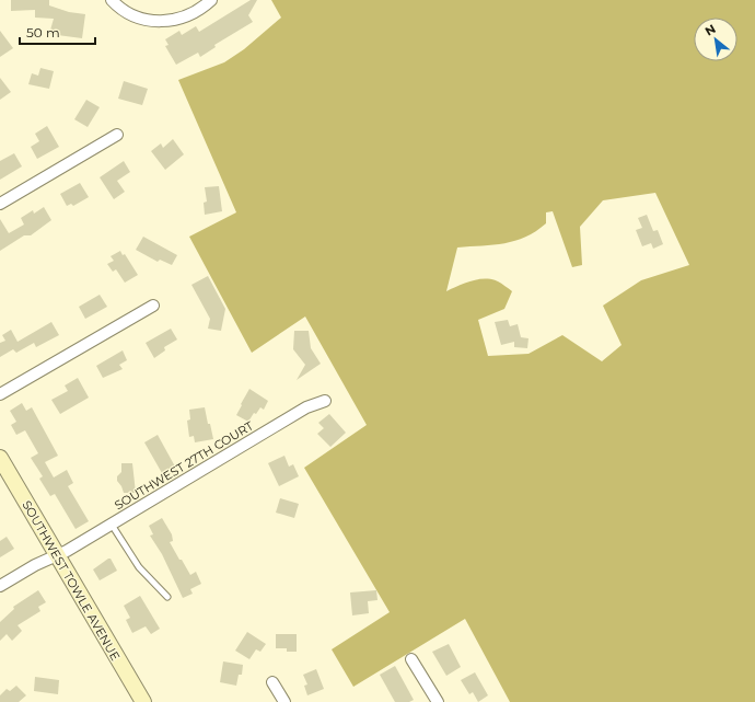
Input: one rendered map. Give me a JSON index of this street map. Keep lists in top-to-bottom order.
{
  "streets": {
    "main road": ["SOUTHWEST TOWLE AVENUE"],
    "street": ["SOUTHWEST 27TH COURT"]
  },
  "crossings": [
    ["SOUTHWEST 27TH COURT", "SOUTHWEST TOWLE AVENUE"]
  ],
  "scale_bar": "50 m",
  "north": "top left"
}
